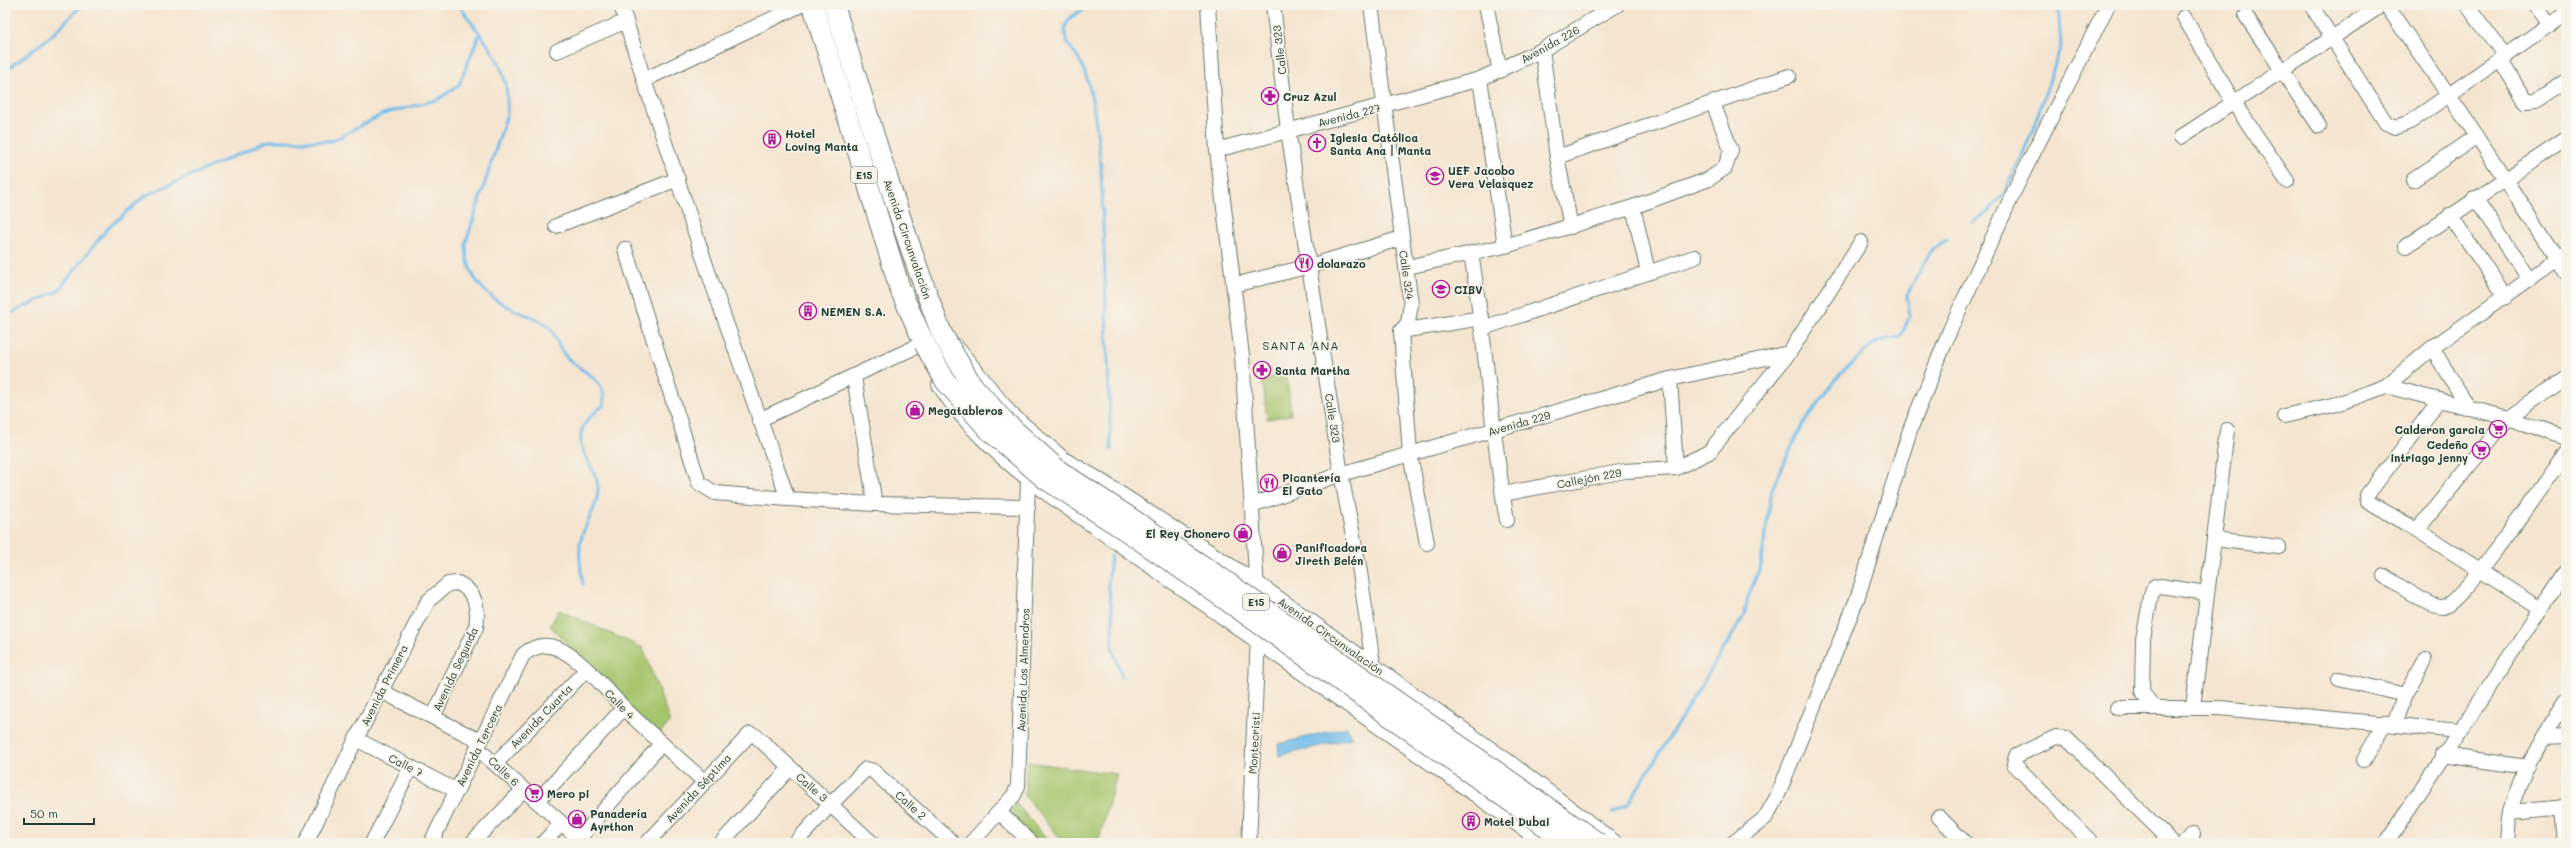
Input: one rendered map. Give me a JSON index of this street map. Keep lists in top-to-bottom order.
{
  "streets": {
    "highway": ["E15", "Avenida Circunvalación"],
    "street": [
      "Avenida 226",
      "Calle 323",
      "Avenida 227",
      "Calle 324",
      "Avenida 229",
      "Callejón 229",
      "Avenida Segunda",
      "Avenida Los Almendros",
      "Avenida Primera",
      "Calle 4",
      "Avenida Cuarta",
      "Montecristi",
      "Avenida Tercera",
      "Calle 7",
      "Calle 6",
      "Calle 3",
      "Avenida Séptima",
      "Calle 2"
    ]
  },
  "crossings": [
    ["Avenida 226", "Avenida 227"],
    ["Calle 323", "Avenida 227"],
    ["Calle 323", "Avenida Circunvalación"],
    ["Calle 323", "Avenida 229"],
    ["Avenida 227", "Calle 324"],
    ["Avenida 227", "Montecristi"],
    ["Avenida Circunvalación", "Avenida Los Almendros"],
    ["Avenida Circunvalación", "Montecristi"],
    ["Avenida 229", "Montecristi"],
    ["Avenida Segunda", "Avenida Primera"],
    ["Avenida Segunda", "Calle 6"],
    ["Avenida Primera", "Calle 7"],
    ["Avenida Primera", "Calle 6"],
    ["Calle 4", "Avenida Cuarta"],
    ["Calle 4", "Avenida Tercera"],
    ["Calle 4", "Avenida Séptima"],
    ["Avenida Cuarta", "Calle 6"],
    ["Avenida Tercera", "Calle 7"],
    ["Avenida Tercera", "Calle 6"],
    ["Calle 3", "Avenida Séptima"],
    ["Calle 3", "Calle 2"]
  ],
  "districts": ["SANTA ANA"],
  "places": {
    "pharmacy": ["Cruz Azul", "Santa Martha"],
    "building": ["Hotel Loving Manta", "NEMEN S.A.", "Motel Dubai"],
    "church": ["Iglesia Católica Santa Ana | Manta"],
    "school or university": ["UEF Jacobo Vera Velasquez", "CIBV"],
    "restaurant": ["dolarazo", "Picantería El Gato"],
    "shop": [
      "Megatableros",
      "El Rey Chonero",
      "Panificadora Jireth Belén",
      "Panadería Ayrthon"
    ],
    "supermarket": ["Calderon garcia", "Cedeño intriago jenny", "Mero pi"]
  },
  "scale_bar": "50 m"
}
